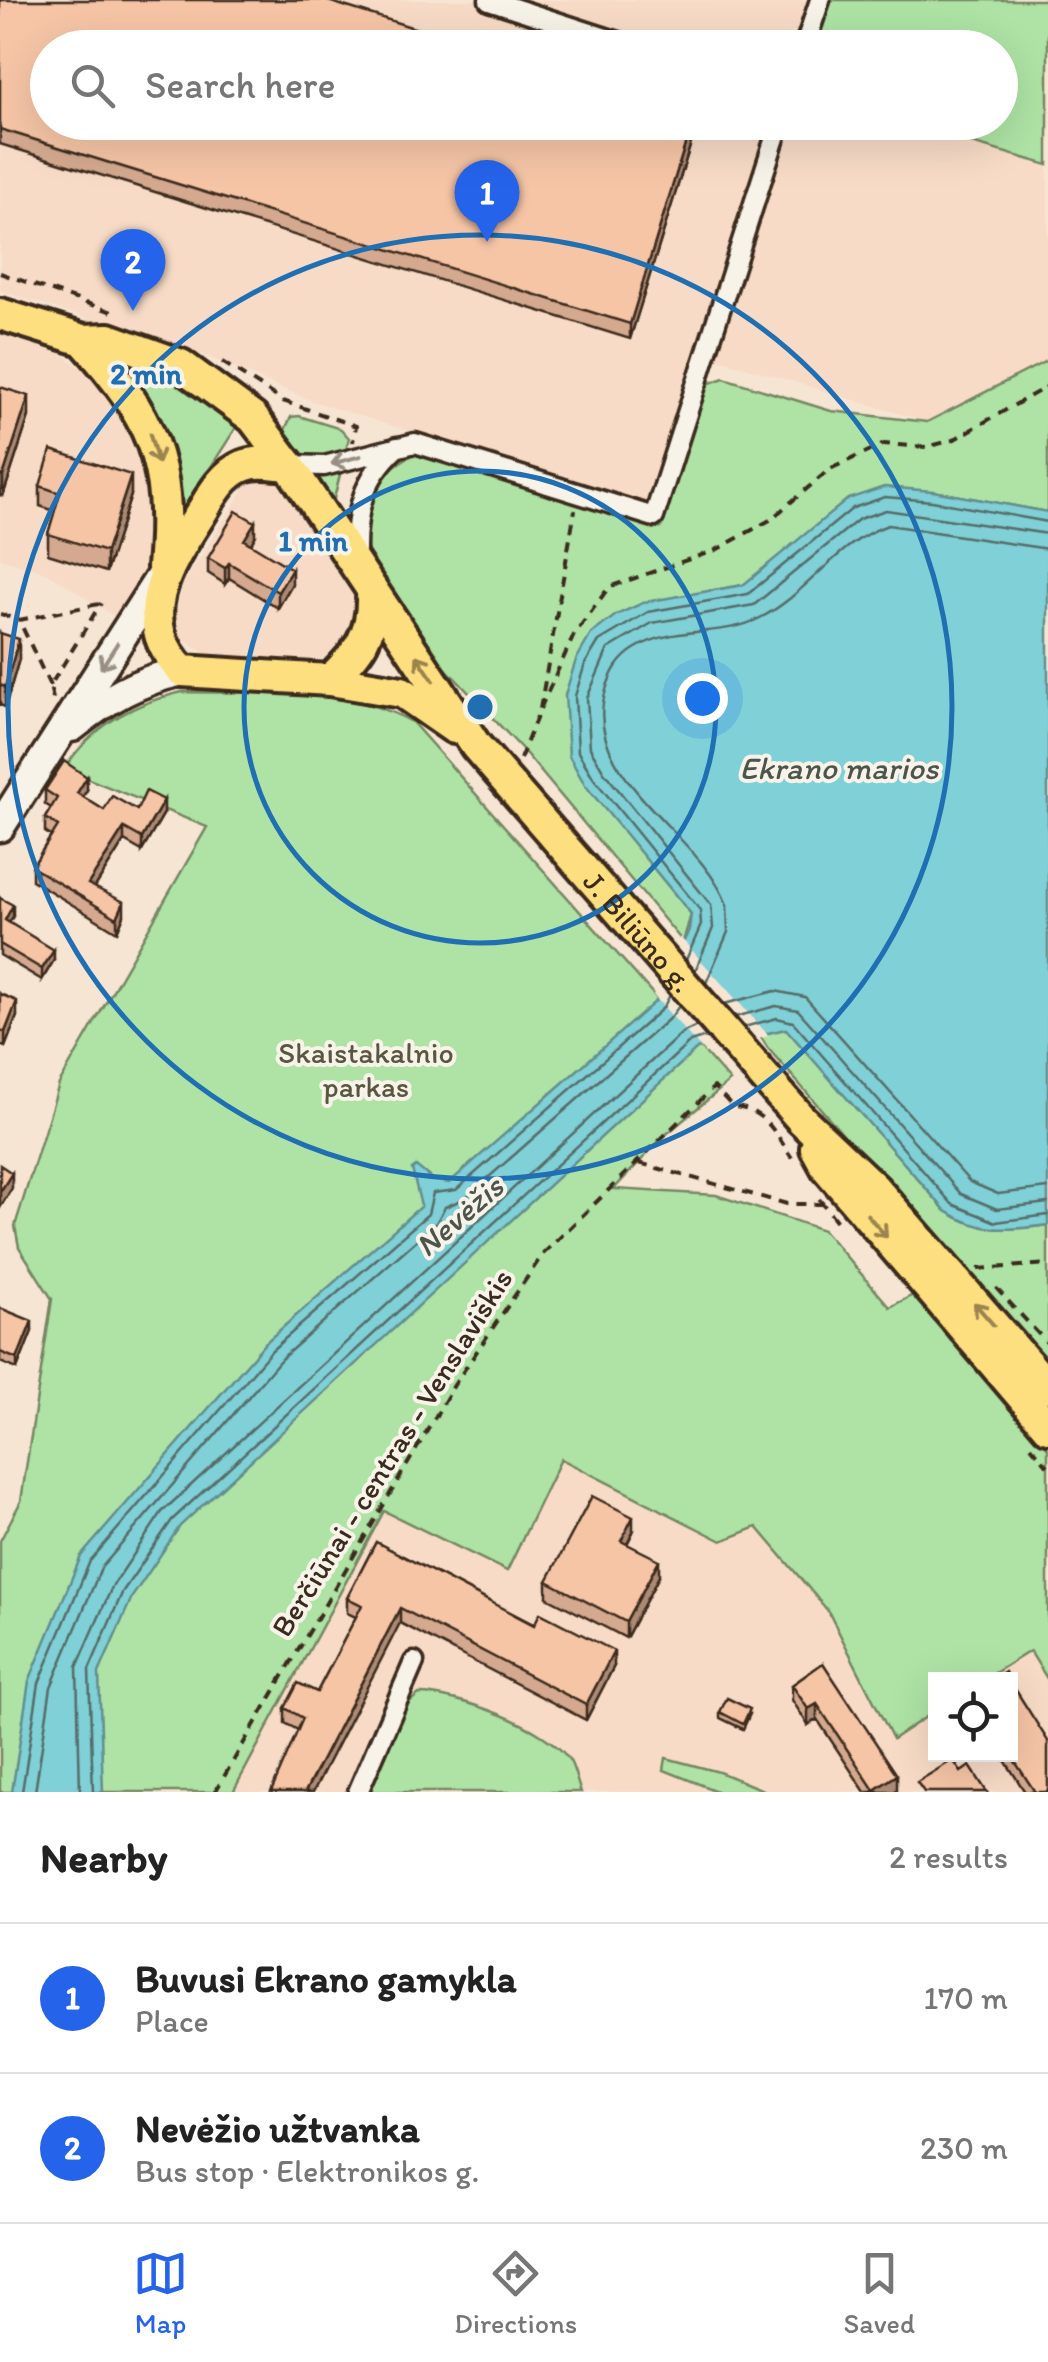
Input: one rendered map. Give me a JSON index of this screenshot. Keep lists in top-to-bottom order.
{
  "streets": {
    "main road": ["J. Biliūno g."],
    "path": ["Berčiūnai - centras - Venslaviškis"]
  },
  "water": ["Ekrano marios", "Nevėžis"],
  "parks": ["Skaistakalnio parkas"],
  "page": {
    "search": "Search here",
    "pins": ["1", "2"],
    "heading": ["Nearby", "2 results"],
    "list": [
      {
        "mark": "1",
        "name": "Buvusi Ekrano gamykla",
        "note": "Place",
        "value": "170 m"
      },
      {
        "mark": "2",
        "name": "Nevėžio užtvanka",
        "note": "Bus stop · Elektronikos g.",
        "value": "230 m"
      }
    ],
    "nav": ["Map", "Directions", "Saved"]
  },
  "rings": ["2 min", "1 min"]
}
